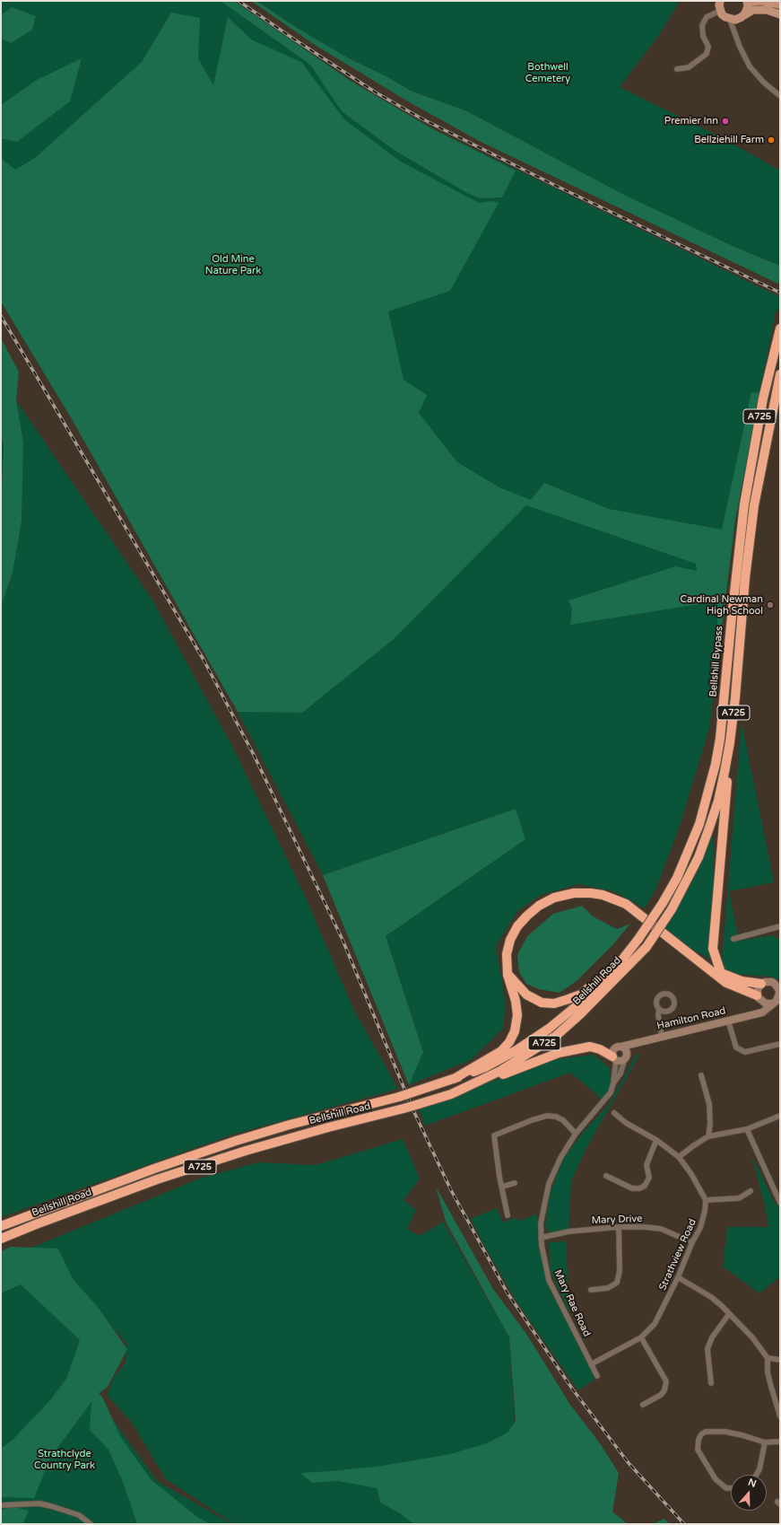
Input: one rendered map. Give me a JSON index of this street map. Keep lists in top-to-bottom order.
{
  "streets": {
    "highway": ["A725", "Bellshill Bypass", "Bellshill Road"],
    "main road": ["Hamilton Road"],
    "street": ["Mary Drive", "Strathview Road", "Mary Rae Road"]
  },
  "crossings": [
    ["A725", "Bellshill Road"],
    ["Bellshill Bypass", "Bellshill Road"],
    ["Hamilton Road", "Mary Rae Road"],
    ["Mary Drive", "Strathview Road"],
    ["Mary Drive", "Mary Rae Road"],
    ["Strathview Road", "Mary Rae Road"]
  ],
  "parks": ["Bothwell Cemetery", "Old Mine Nature Park", "Strathclyde Country Park"],
  "places": ["Premier Inn", "Bellziehill Farm", "Cardinal Newman High School"],
  "north": "top"
}
